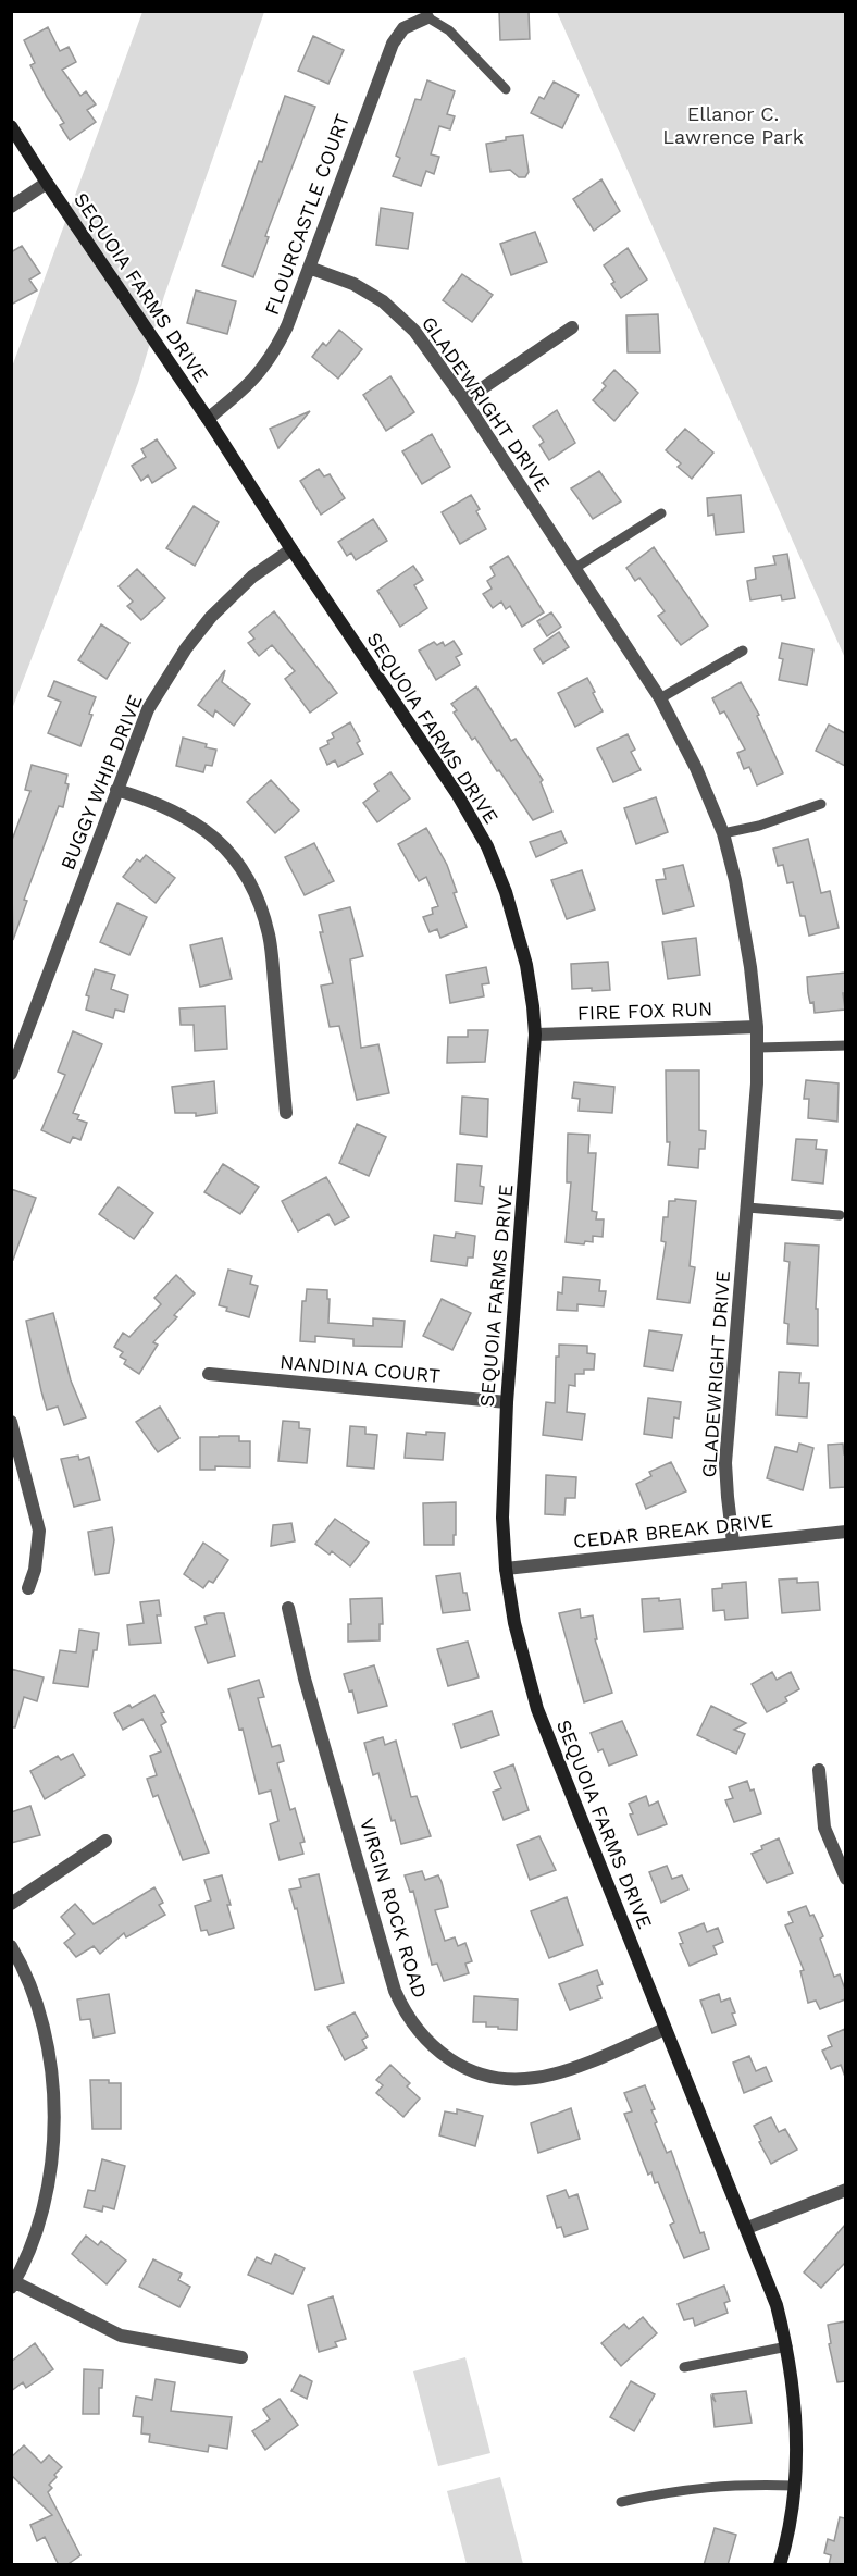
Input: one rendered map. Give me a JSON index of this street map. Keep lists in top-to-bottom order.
{
  "streets": {
    "street": [
      "FLOURCASTLE COURT",
      "SEQUOIA FARMS DRIVE",
      "GLADEWRIGHT DRIVE",
      "BUGGY WHIP DRIVE",
      "FIRE FOX RUN",
      "NANDINA COURT",
      "CEDAR BREAK DRIVE",
      "VIRGIN ROCK ROAD"
    ]
  },
  "crossings": [
    ["FLOURCASTLE COURT", "SEQUOIA FARMS DRIVE"],
    ["FLOURCASTLE COURT", "GLADEWRIGHT DRIVE"],
    ["SEQUOIA FARMS DRIVE", "BUGGY WHIP DRIVE"],
    ["SEQUOIA FARMS DRIVE", "FIRE FOX RUN"],
    ["SEQUOIA FARMS DRIVE", "NANDINA COURT"],
    ["SEQUOIA FARMS DRIVE", "CEDAR BREAK DRIVE"],
    ["SEQUOIA FARMS DRIVE", "VIRGIN ROCK ROAD"],
    ["GLADEWRIGHT DRIVE", "FIRE FOX RUN"],
    ["GLADEWRIGHT DRIVE", "CEDAR BREAK DRIVE"]
  ],
  "parks": ["Ellanor C. Lawrence Park"]
}
